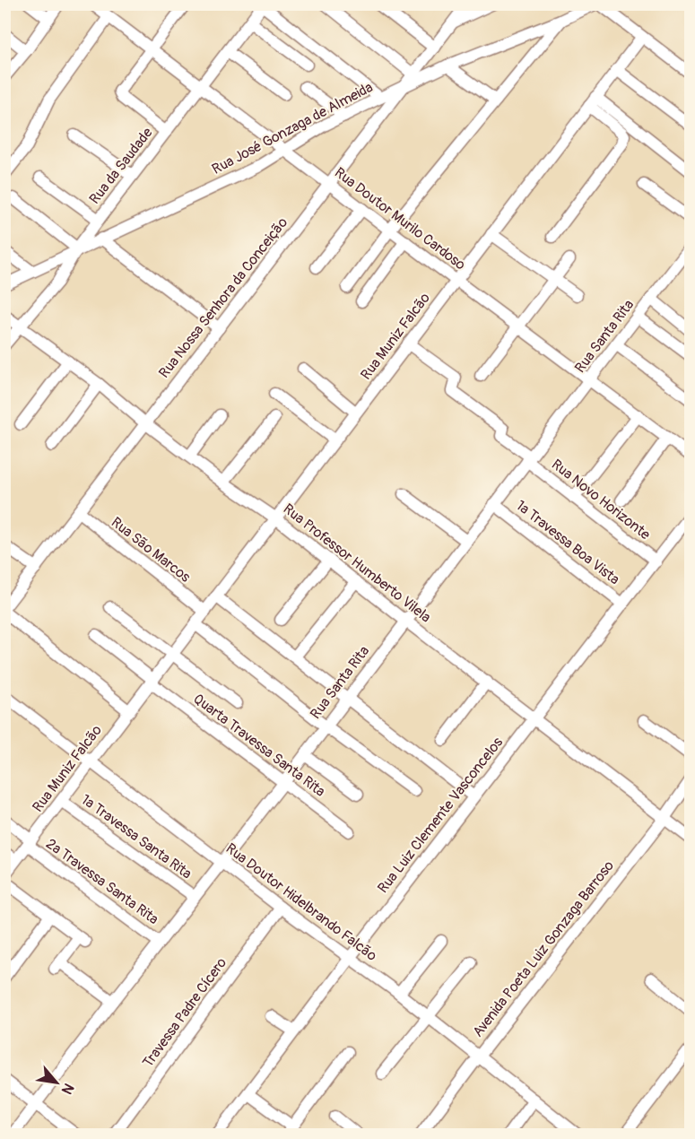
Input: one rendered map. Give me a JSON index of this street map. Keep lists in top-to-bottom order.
{
  "streets": {
    "street": [
      "Rua José Gonzaga de Almeida",
      "Rua da Saudade",
      "Rua Doutor Murilo Cardoso",
      "Rua Nossa Senhora da Conceição",
      "Rua Muniz Falcão",
      "Rua Santa Rita",
      "Rua Novo Horizonte",
      "1ª Travessa Boa Vista",
      "Rua São Marcos",
      "Rua Professor Humberto Vilela",
      "Quarta Travessa Santa Rita",
      "Rua Luiz Clemente Vasconcelos",
      "1ª Travessa Santa Rita",
      "2ª Travessa Santa Rita",
      "Rua Doutor Hidelbrando Falcão",
      "Avenida Poeta Luiz Gonzaga Barroso",
      "Travessa Padre Cícero"
    ]
  },
  "crossings": [
    ["Rua José Gonzaga de Almeida", "Rua da Saudade"],
    ["Rua José Gonzaga de Almeida", "Rua Doutor Murilo Cardoso"],
    ["Rua José Gonzaga de Almeida", "Rua Nossa Senhora da Conceição"],
    ["Rua da Saudade", "Rua Doutor Murilo Cardoso"],
    ["Rua da Saudade", "Rua Professor Humberto Vilela"],
    ["Rua Doutor Murilo Cardoso", "Rua Nossa Senhora da Conceição"],
    ["Rua Doutor Murilo Cardoso", "Rua Muniz Falcão"],
    ["Rua Doutor Murilo Cardoso", "Rua Santa Rita"],
    ["Rua Nossa Senhora da Conceição", "Rua São Marcos"],
    ["Rua Nossa Senhora da Conceição", "Rua Professor Humberto Vilela"],
    ["Rua Muniz Falcão", "Rua Novo Horizonte"],
    ["Rua Muniz Falcão", "Rua São Marcos"],
    ["Rua Muniz Falcão", "Rua Professor Humberto Vilela"],
    ["Rua Muniz Falcão", "Quarta Travessa Santa Rita"],
    ["Rua Muniz Falcão", "1ª Travessa Santa Rita"],
    ["Rua Muniz Falcão", "2ª Travessa Santa Rita"],
    ["Rua Muniz Falcão", "Rua Doutor Hidelbrando Falcão"],
    ["Rua Santa Rita", "Rua Novo Horizonte"],
    ["Rua Santa Rita", "1ª Travessa Boa Vista"],
    ["Rua Santa Rita", "Rua Professor Humberto Vilela"],
    ["Rua Santa Rita", "Quarta Travessa Santa Rita"],
    ["Rua Santa Rita", "1ª Travessa Santa Rita"],
    ["Rua Santa Rita", "2ª Travessa Santa Rita"],
    ["Rua Santa Rita", "Rua Doutor Hidelbrando Falcão"],
    ["Rua Novo Horizonte", "Rua Luiz Clemente Vasconcelos"],
    ["1ª Travessa Boa Vista", "Rua Luiz Clemente Vasconcelos"],
    ["Rua Professor Humberto Vilela", "Rua Luiz Clemente Vasconcelos"],
    ["Rua Professor Humberto Vilela", "Avenida Poeta Luiz Gonzaga Barroso"],
    ["Rua Luiz Clemente Vasconcelos", "Rua Doutor Hidelbrando Falcão"],
    ["Rua Doutor Hidelbrando Falcão", "Avenida Poeta Luiz Gonzaga Barroso"],
    ["Rua Doutor Hidelbrando Falcão", "Travessa Padre Cícero"]
  ],
  "north": "bottom right"
}
